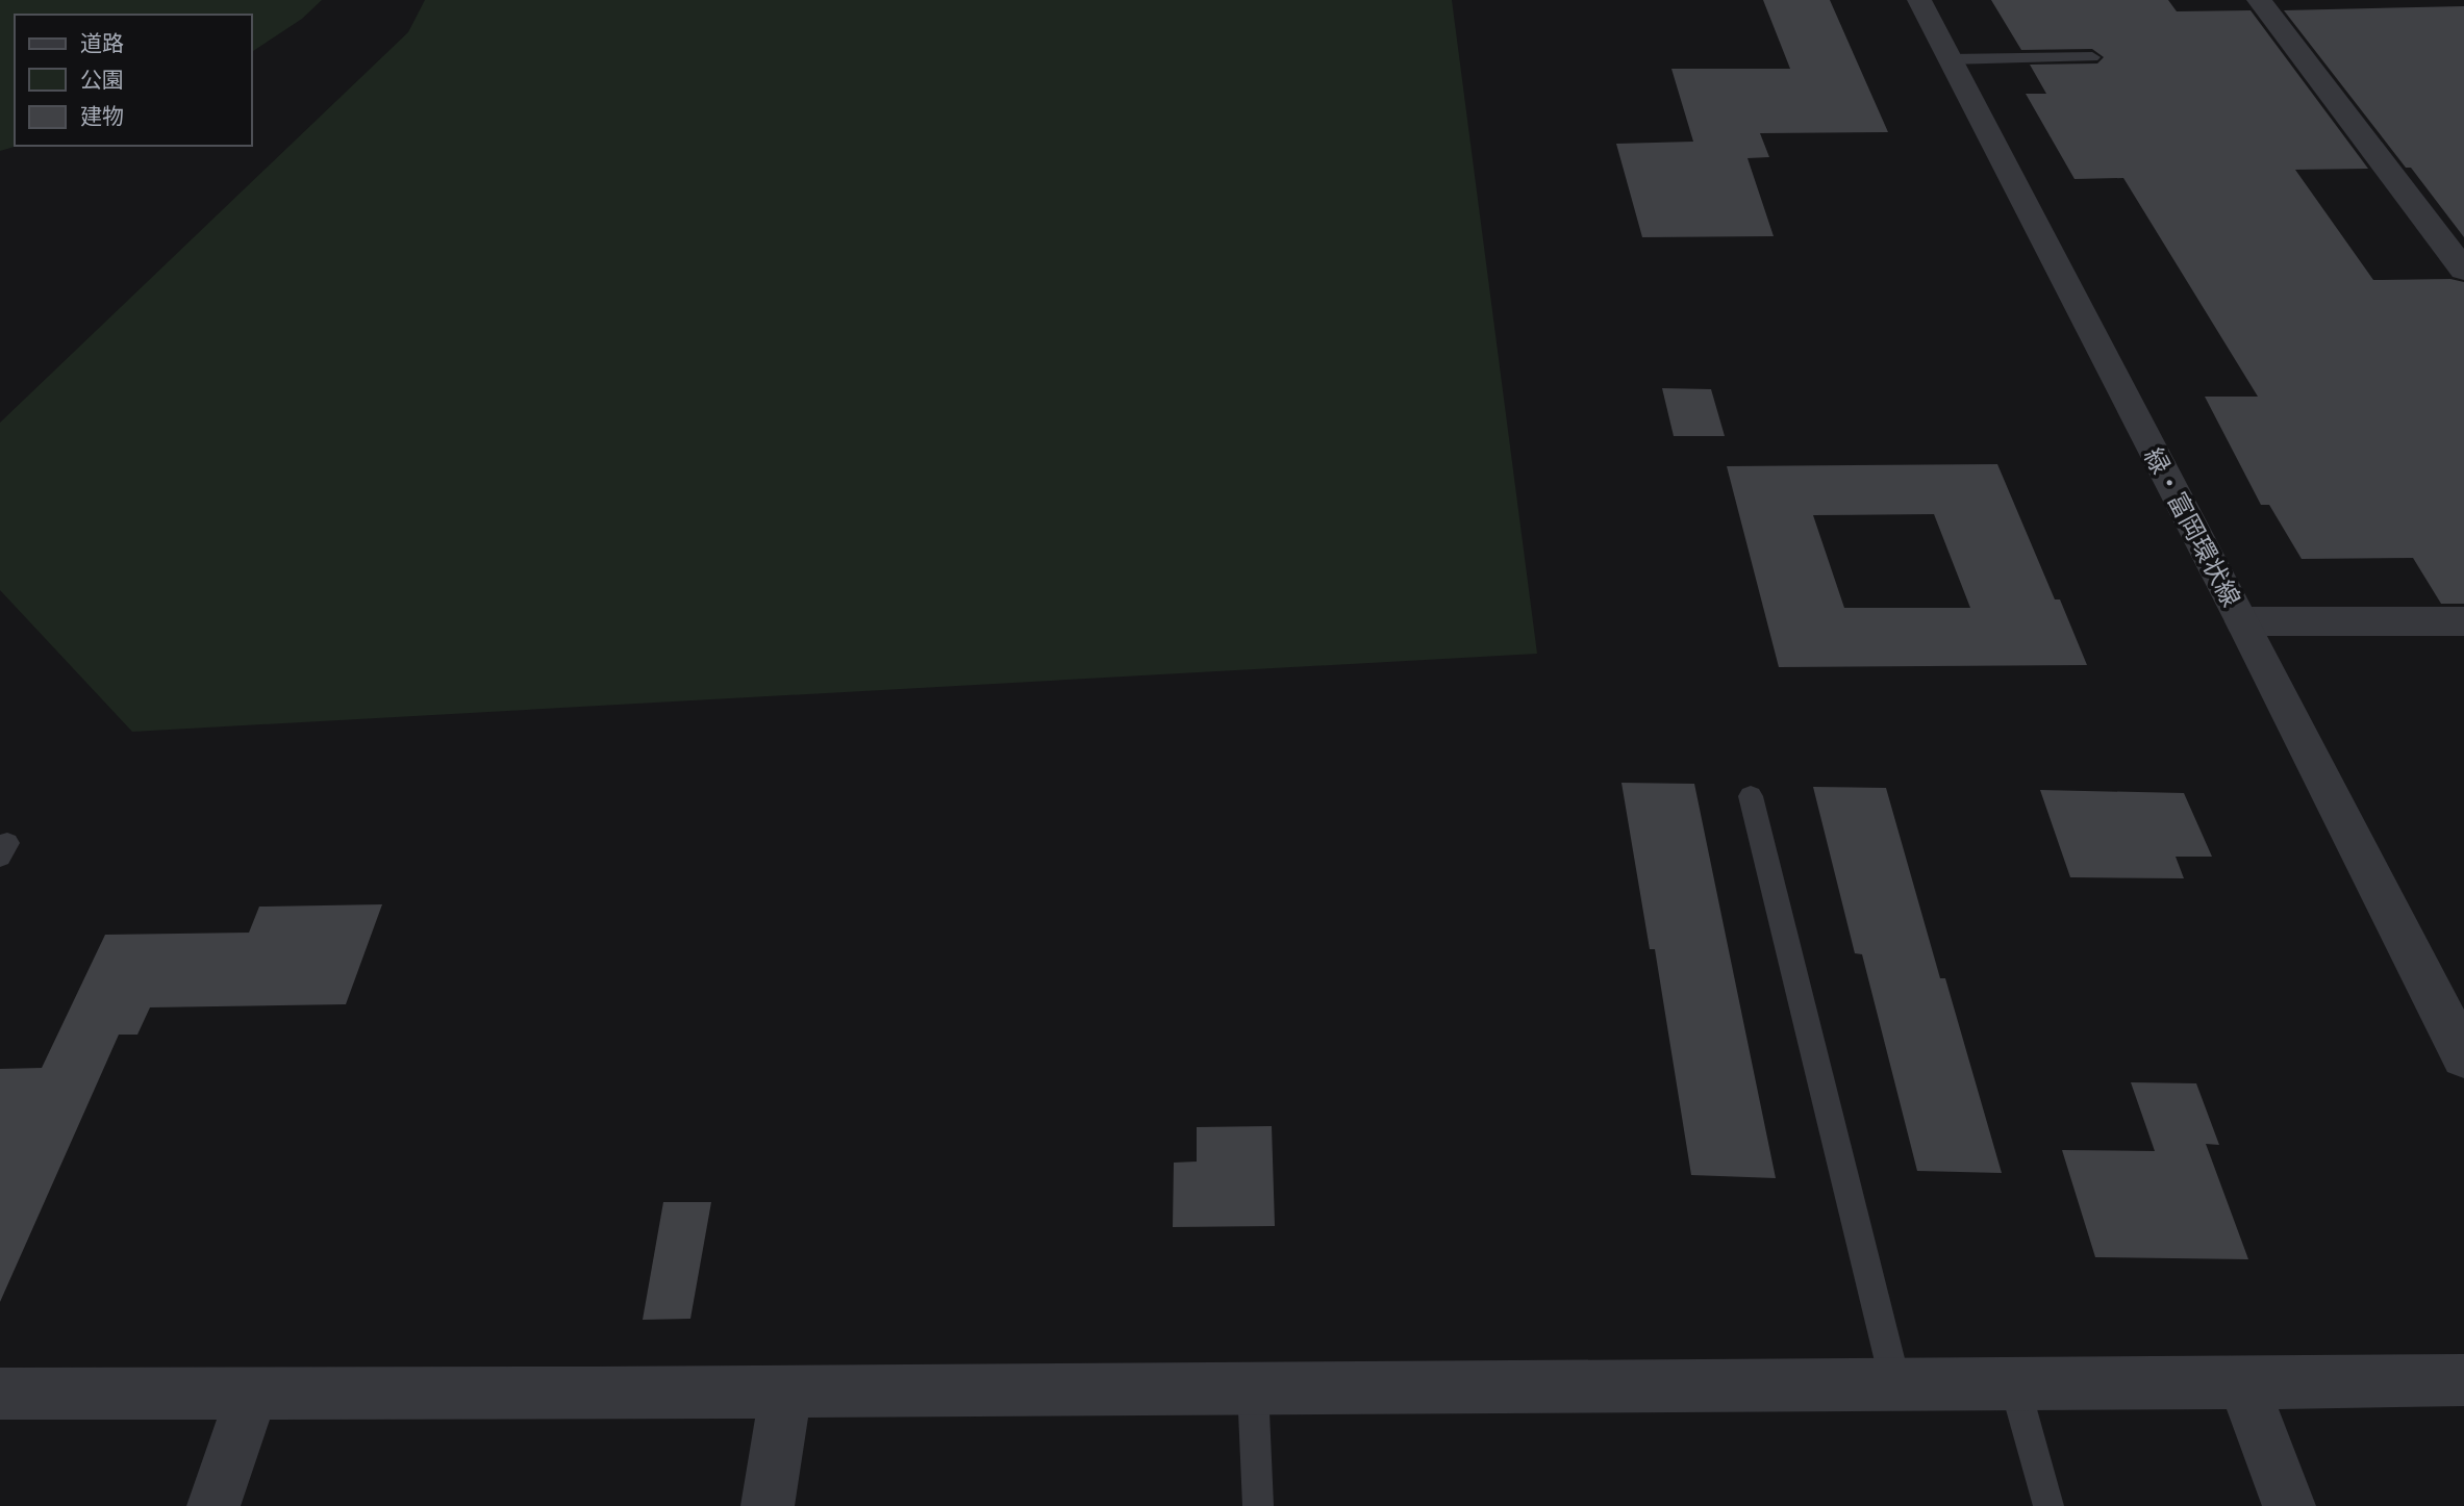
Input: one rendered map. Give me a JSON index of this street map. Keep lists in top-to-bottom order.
{
  "streets": {
    "street": ["緑・富岡環状線"]
  },
  "legend": ["道路", "公園", "建物"]
}
